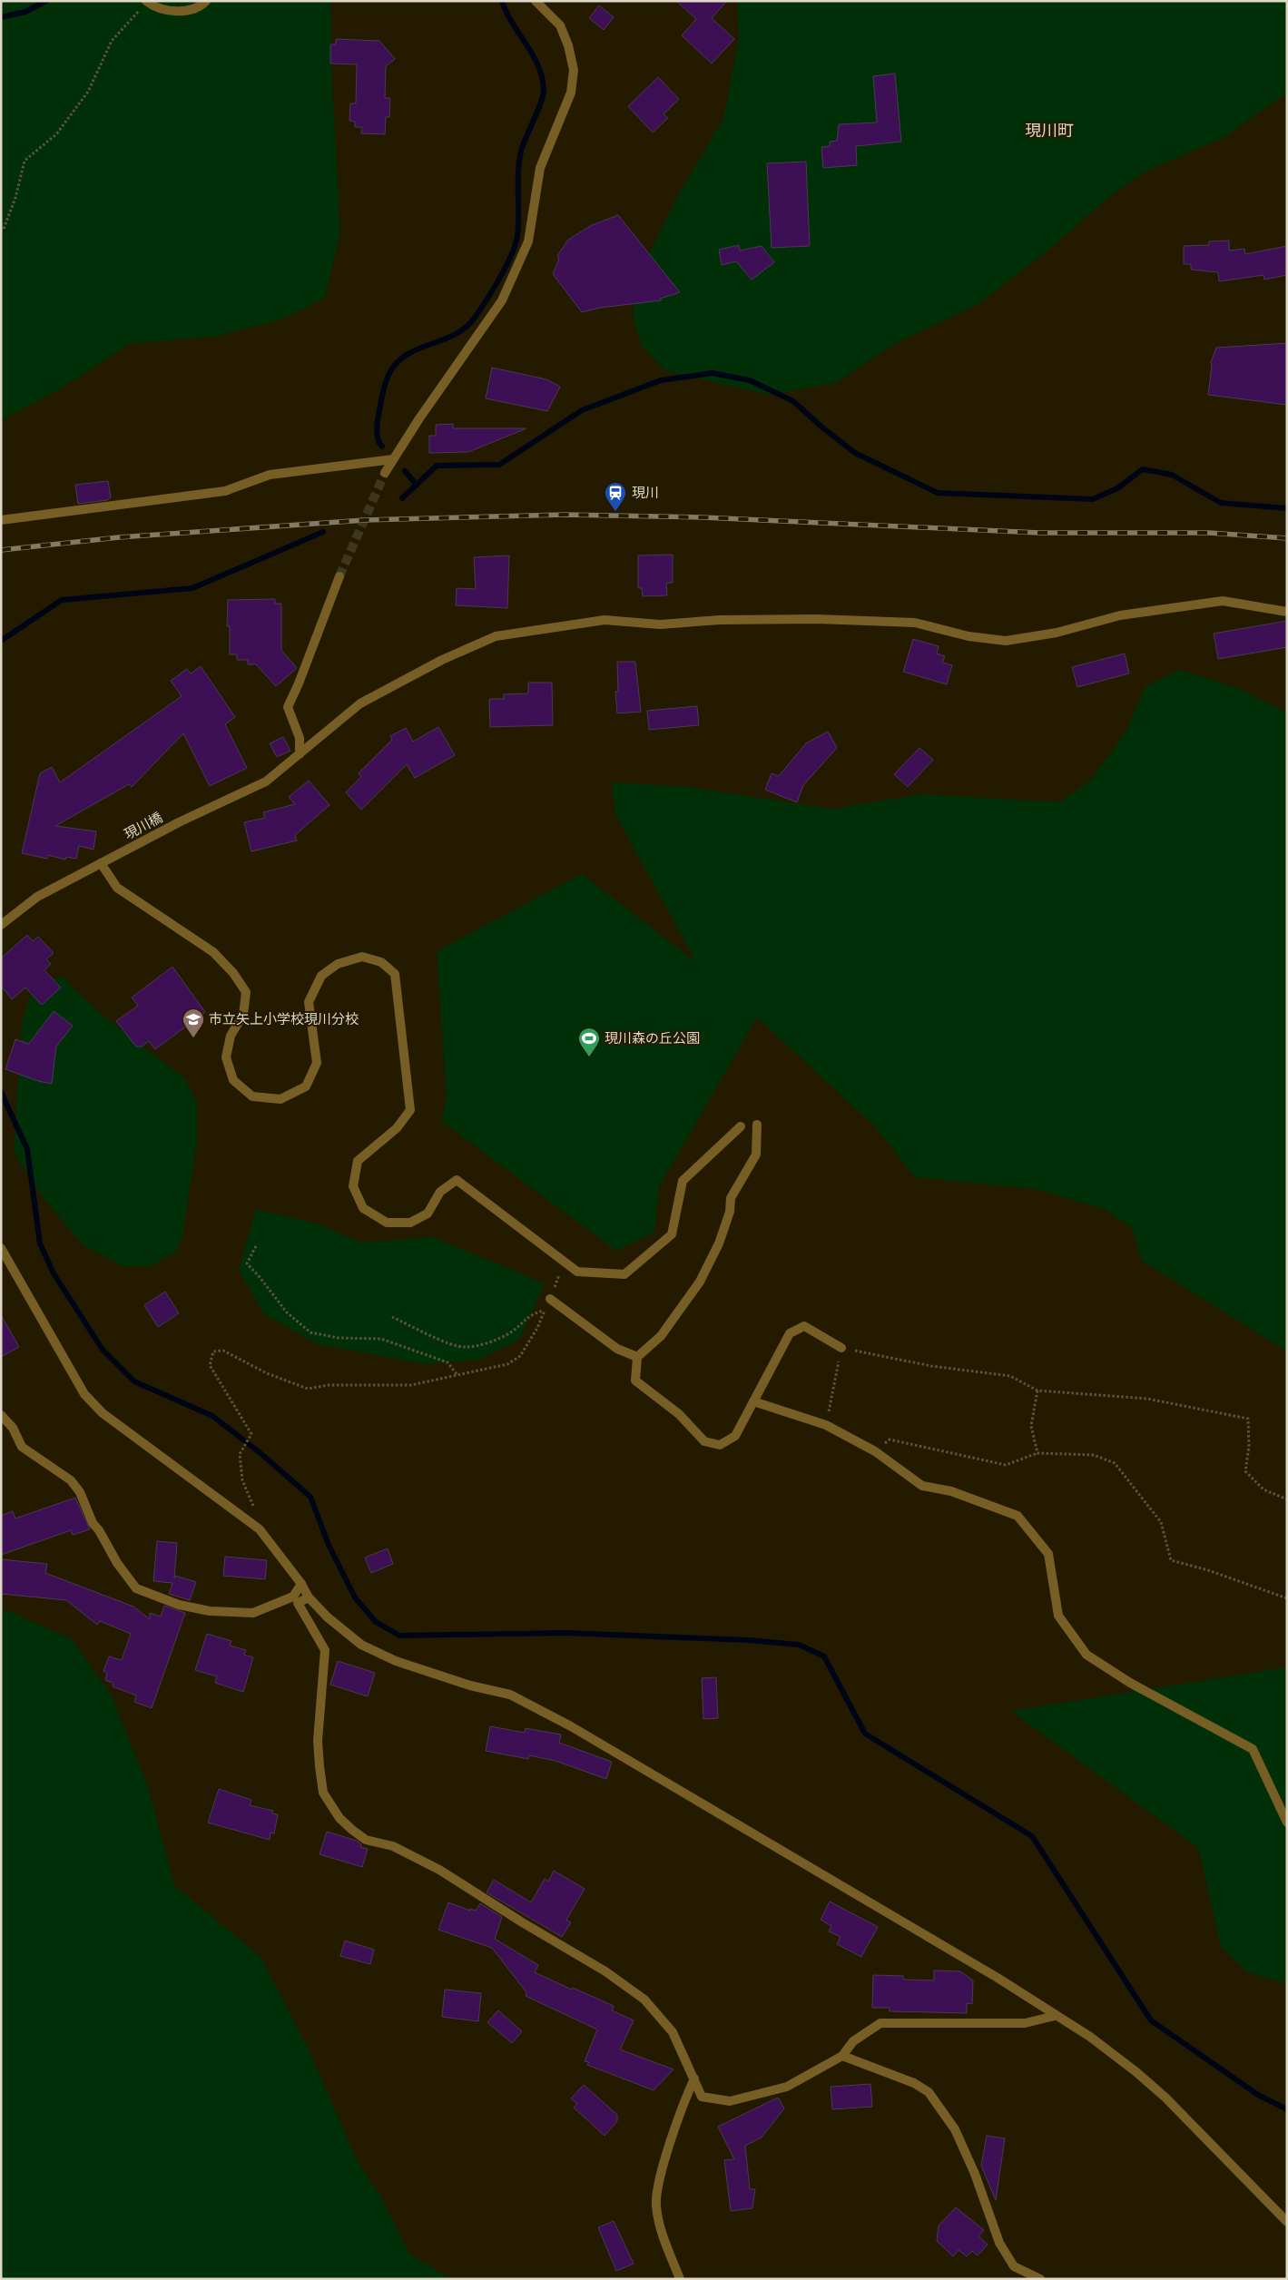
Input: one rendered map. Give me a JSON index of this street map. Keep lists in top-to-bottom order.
{
  "streets": {
    "street": ["現川橋"]
  },
  "districts": ["現川町"],
  "places": {
    "station": ["現川"],
    "school or university": ["市立矢上小学校現川分校"],
    "sports": ["現川森の丘公園"]
  }
}
